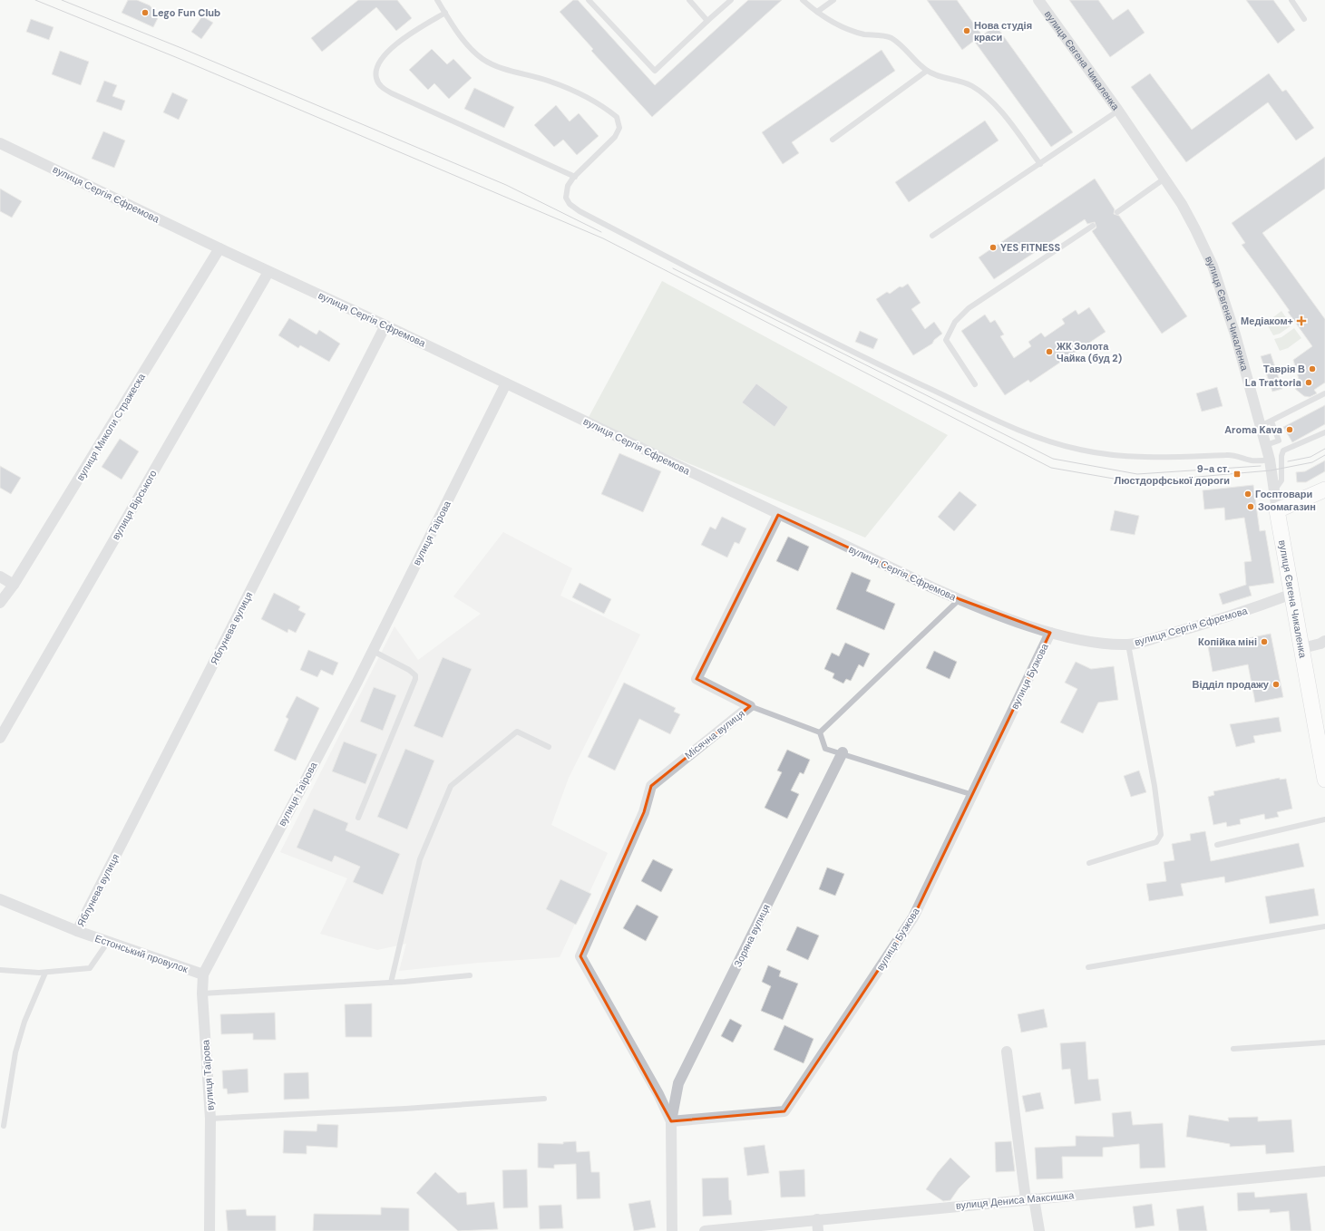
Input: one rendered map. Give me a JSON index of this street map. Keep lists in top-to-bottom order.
{
  "streets": {
    "street": [
      "вулиця Євгена Чикаленка",
      "вулиця Сергія Єфремова",
      "вулиця Миколи Стражеска",
      "вулиця Вірського",
      "вулиця Таїрова",
      "Яблунева вулиця",
      "вулиця Бузкова",
      "Місячна вулиця",
      "Зоряна вулиця",
      "Естонський провулок",
      "вулиця Дениса Максишка"
    ]
  },
  "crossings": [
    ["вулиця Євгена Чикаленка", "вулиця Сергія Єфремова"],
    ["вулиця Сергія Єфремова", "вулиця Миколи Стражеска"],
    ["вулиця Сергія Єфремова", "вулиця Вірського"],
    ["вулиця Сергія Єфремова", "вулиця Таїрова"],
    ["вулиця Сергія Єфремова", "Яблунева вулиця"],
    ["вулиця Сергія Єфремова", "вулиця Бузкова"],
    ["вулиця Сергія Єфремова", "Місячна вулиця"],
    ["вулиця Таїрова", "Естонський провулок"],
    ["Яблунева вулиця", "Естонський провулок"],
    ["вулиця Бузкова", "Місячна вулиця"],
    ["вулиця Бузкова", "Зоряна вулиця"],
    ["Місячна вулиця", "Зоряна вулиця"]
  ],
  "places": {
    "other": [
      "Lego Fun Club",
      "Нова студія краси",
      "YES FITNESS",
      "ЖК Золота Чайка (буд 2)",
      "Таврія В",
      "La Trattoria",
      "Aroma Kava",
      "Госптовари",
      "Зоомагазин",
      "Копійка міні",
      "Відділ продажу"
    ],
    "health": ["Медіаком+"],
    "transit": ["9-а ст. Люстдорфської дороги"]
  }
}
